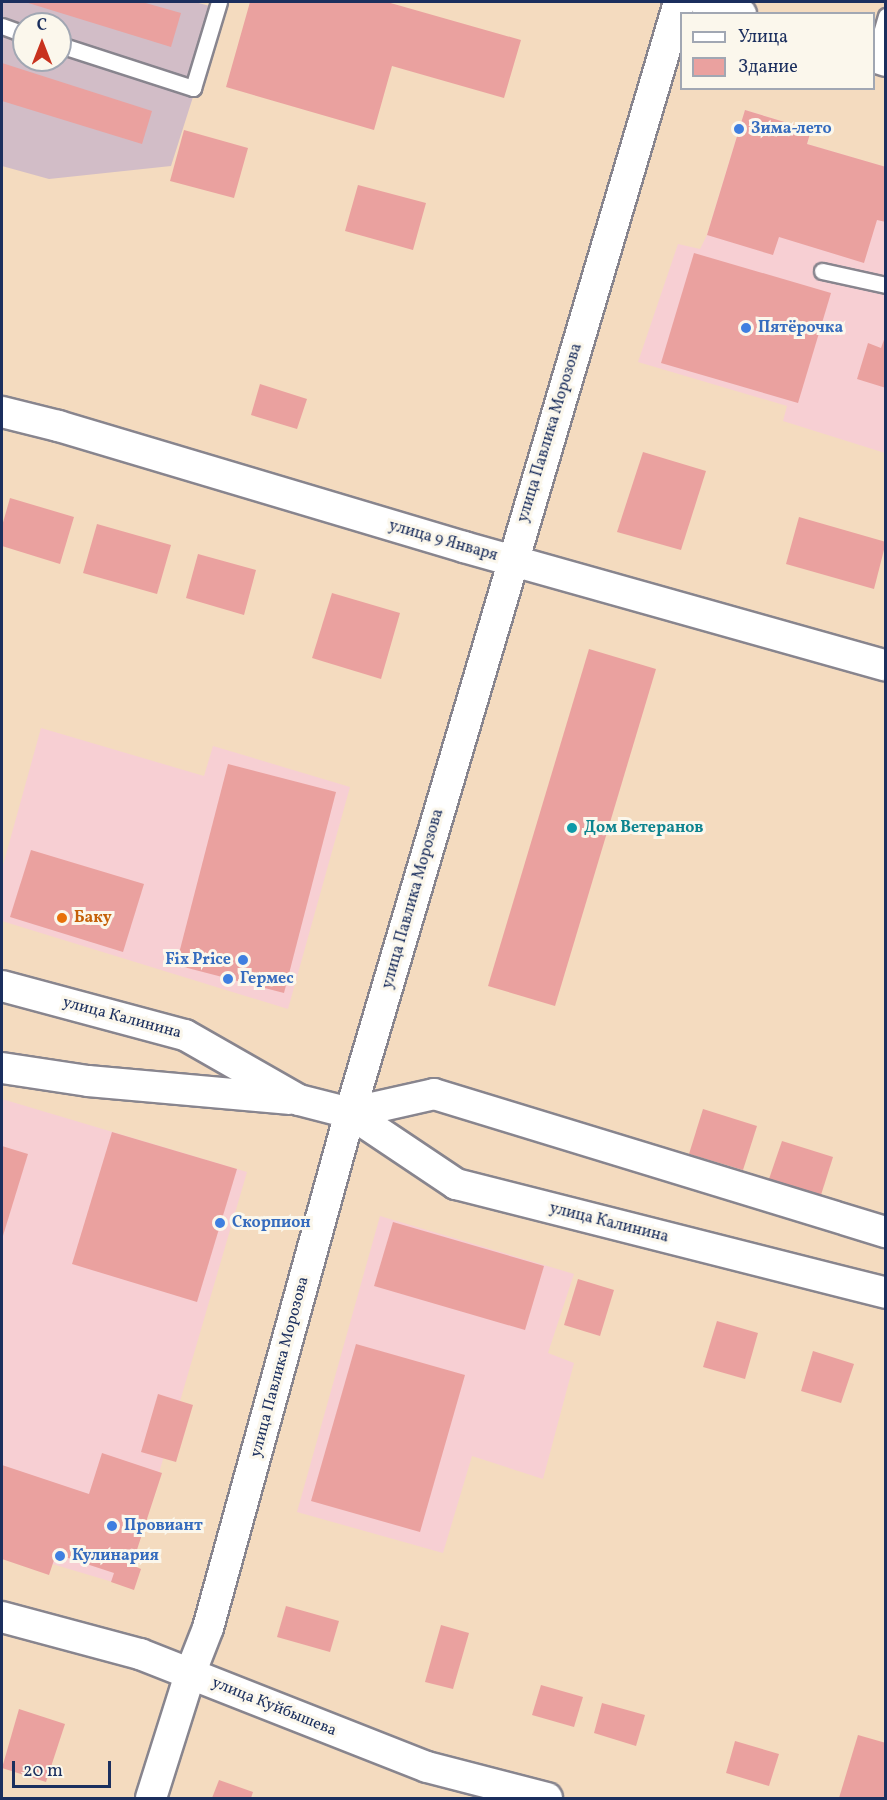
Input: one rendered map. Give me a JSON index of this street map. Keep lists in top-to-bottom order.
{
  "streets": {
    "street": [
      "улица Павлика Морозова",
      "улица 9 Января",
      "улица Калинина",
      "улица Куйбышева"
    ]
  },
  "crossings": [
    ["улица Павлика Морозова", "улица 9 Января"],
    ["улица Павлика Морозова", "улица Калинина"],
    ["улица Павлика Морозова", "улица Куйбышева"]
  ],
  "places": [
    "Зима-лето",
    "Пятёрочка",
    "Дом Ветеранов",
    "Баку",
    "Fix Price",
    "Гермес",
    "Скорпион",
    "Провиант",
    "Кулинария"
  ],
  "legend": ["Улица", "Здание"],
  "scale_bar": "20 m",
  "north": "top"
}
